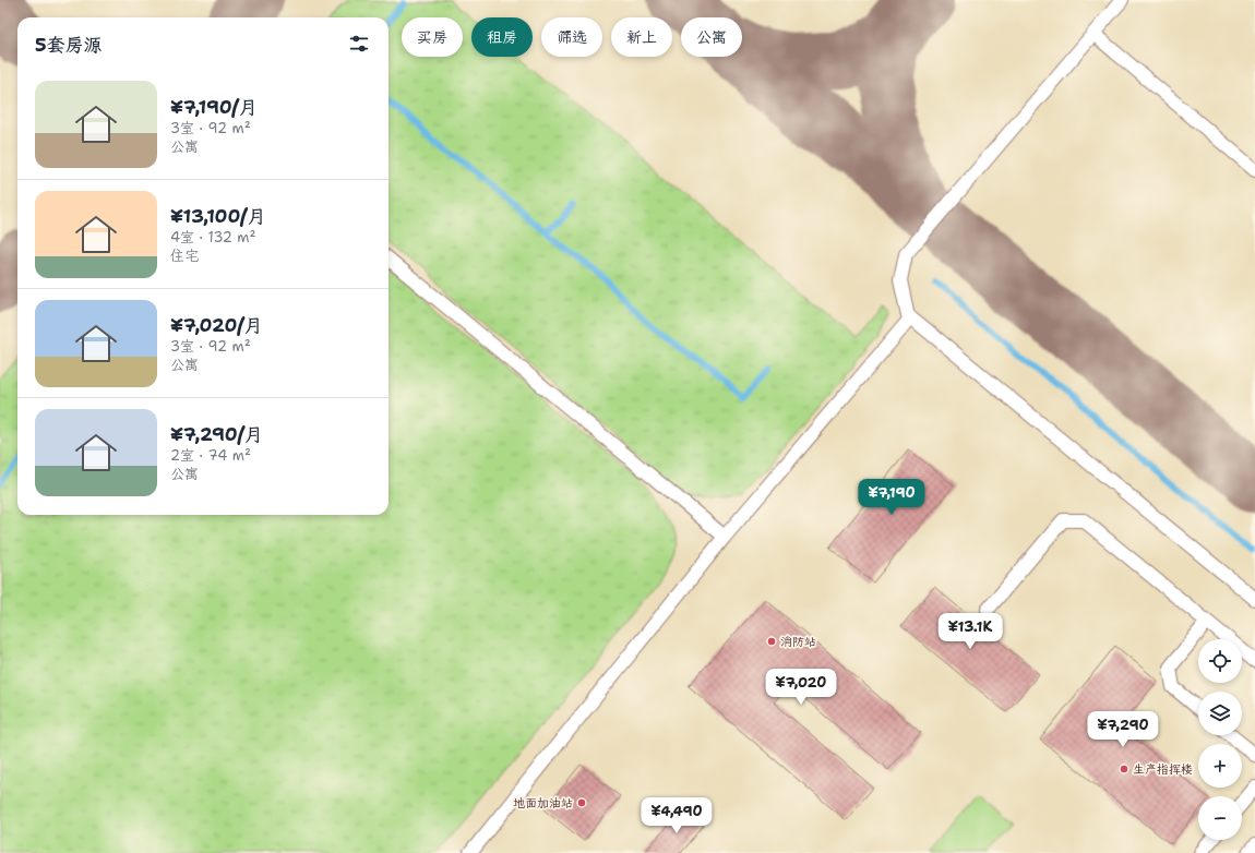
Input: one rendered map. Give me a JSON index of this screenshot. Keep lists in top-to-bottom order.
{
  "places": ["消防站", "生产指挥楼", "地面加油站"],
  "page": {
    "chip": [
      "买房",
      "租房",
      "筛选",
      "新上",
      "公寓"
    ],
    "heading": "5套房源",
    "list": [
      {
        "name": "¥7,190/月",
        "note": "3室 · 92 m² · 公寓"
      },
      {
        "name": "¥13,100/月",
        "note": "4室 · 132 m² · 住宅"
      },
      {
        "name": "¥7,020/月",
        "note": "3室 · 92 m² · 公寓"
      },
      {
        "name": "¥7,290/月",
        "note": "2室 · 74 m² · 公寓"
      }
    ],
    "price": [
      "¥7,190",
      "¥13.1K",
      "¥7,020",
      "¥7,290",
      "¥4,490"
    ],
    "map_buttons": ["+", "−"]
  }
}
